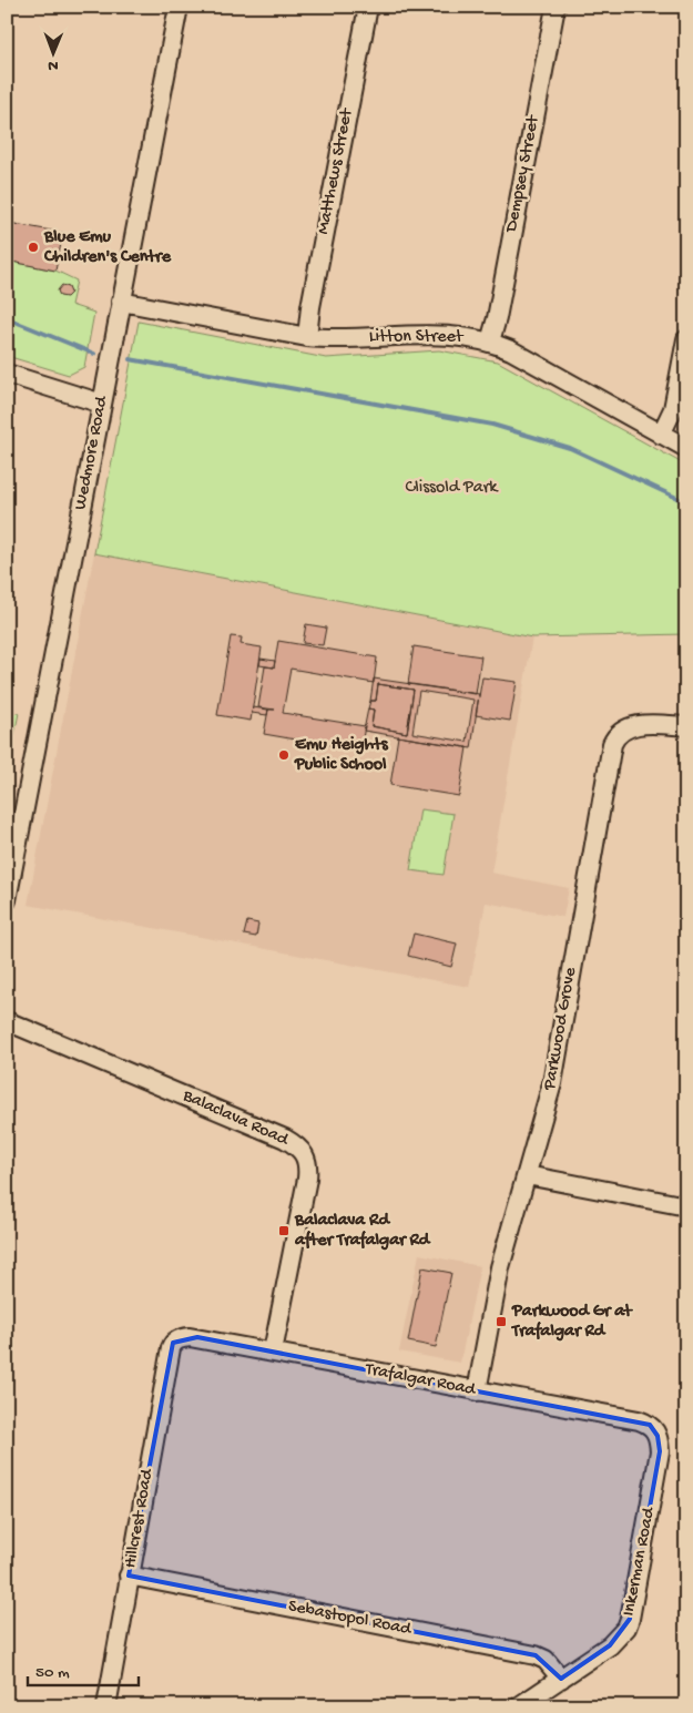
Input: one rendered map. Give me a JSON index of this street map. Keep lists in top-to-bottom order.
{
  "streets": {
    "street": [
      "Matthews Street",
      "Dempsey Street",
      "Litton Street",
      "Wedmore Road",
      "Parkwood Grove",
      "Balaclava Road",
      "Trafalgar Road",
      "Hillcrest Road",
      "Inkerman Road",
      "Sebastopol Road"
    ]
  },
  "crossings": [
    ["Matthews Street", "Litton Street"],
    ["Dempsey Street", "Litton Street"],
    ["Litton Street", "Wedmore Road"],
    ["Parkwood Grove", "Trafalgar Road"],
    ["Balaclava Road", "Trafalgar Road"],
    ["Trafalgar Road", "Hillcrest Road"],
    ["Trafalgar Road", "Inkerman Road"],
    ["Hillcrest Road", "Sebastopol Road"],
    ["Inkerman Road", "Sebastopol Road"]
  ],
  "parks": ["Clissold Park"],
  "places": {
    "other": ["Blue Emu Children's Centre", "Emu Heights Public School"],
    "transit": ["Balaclava Rd after Trafalgar Rd", "Parkwood Gr at Trafalgar Rd"]
  },
  "scale_bar": "50 m",
  "north": "bottom"
}
